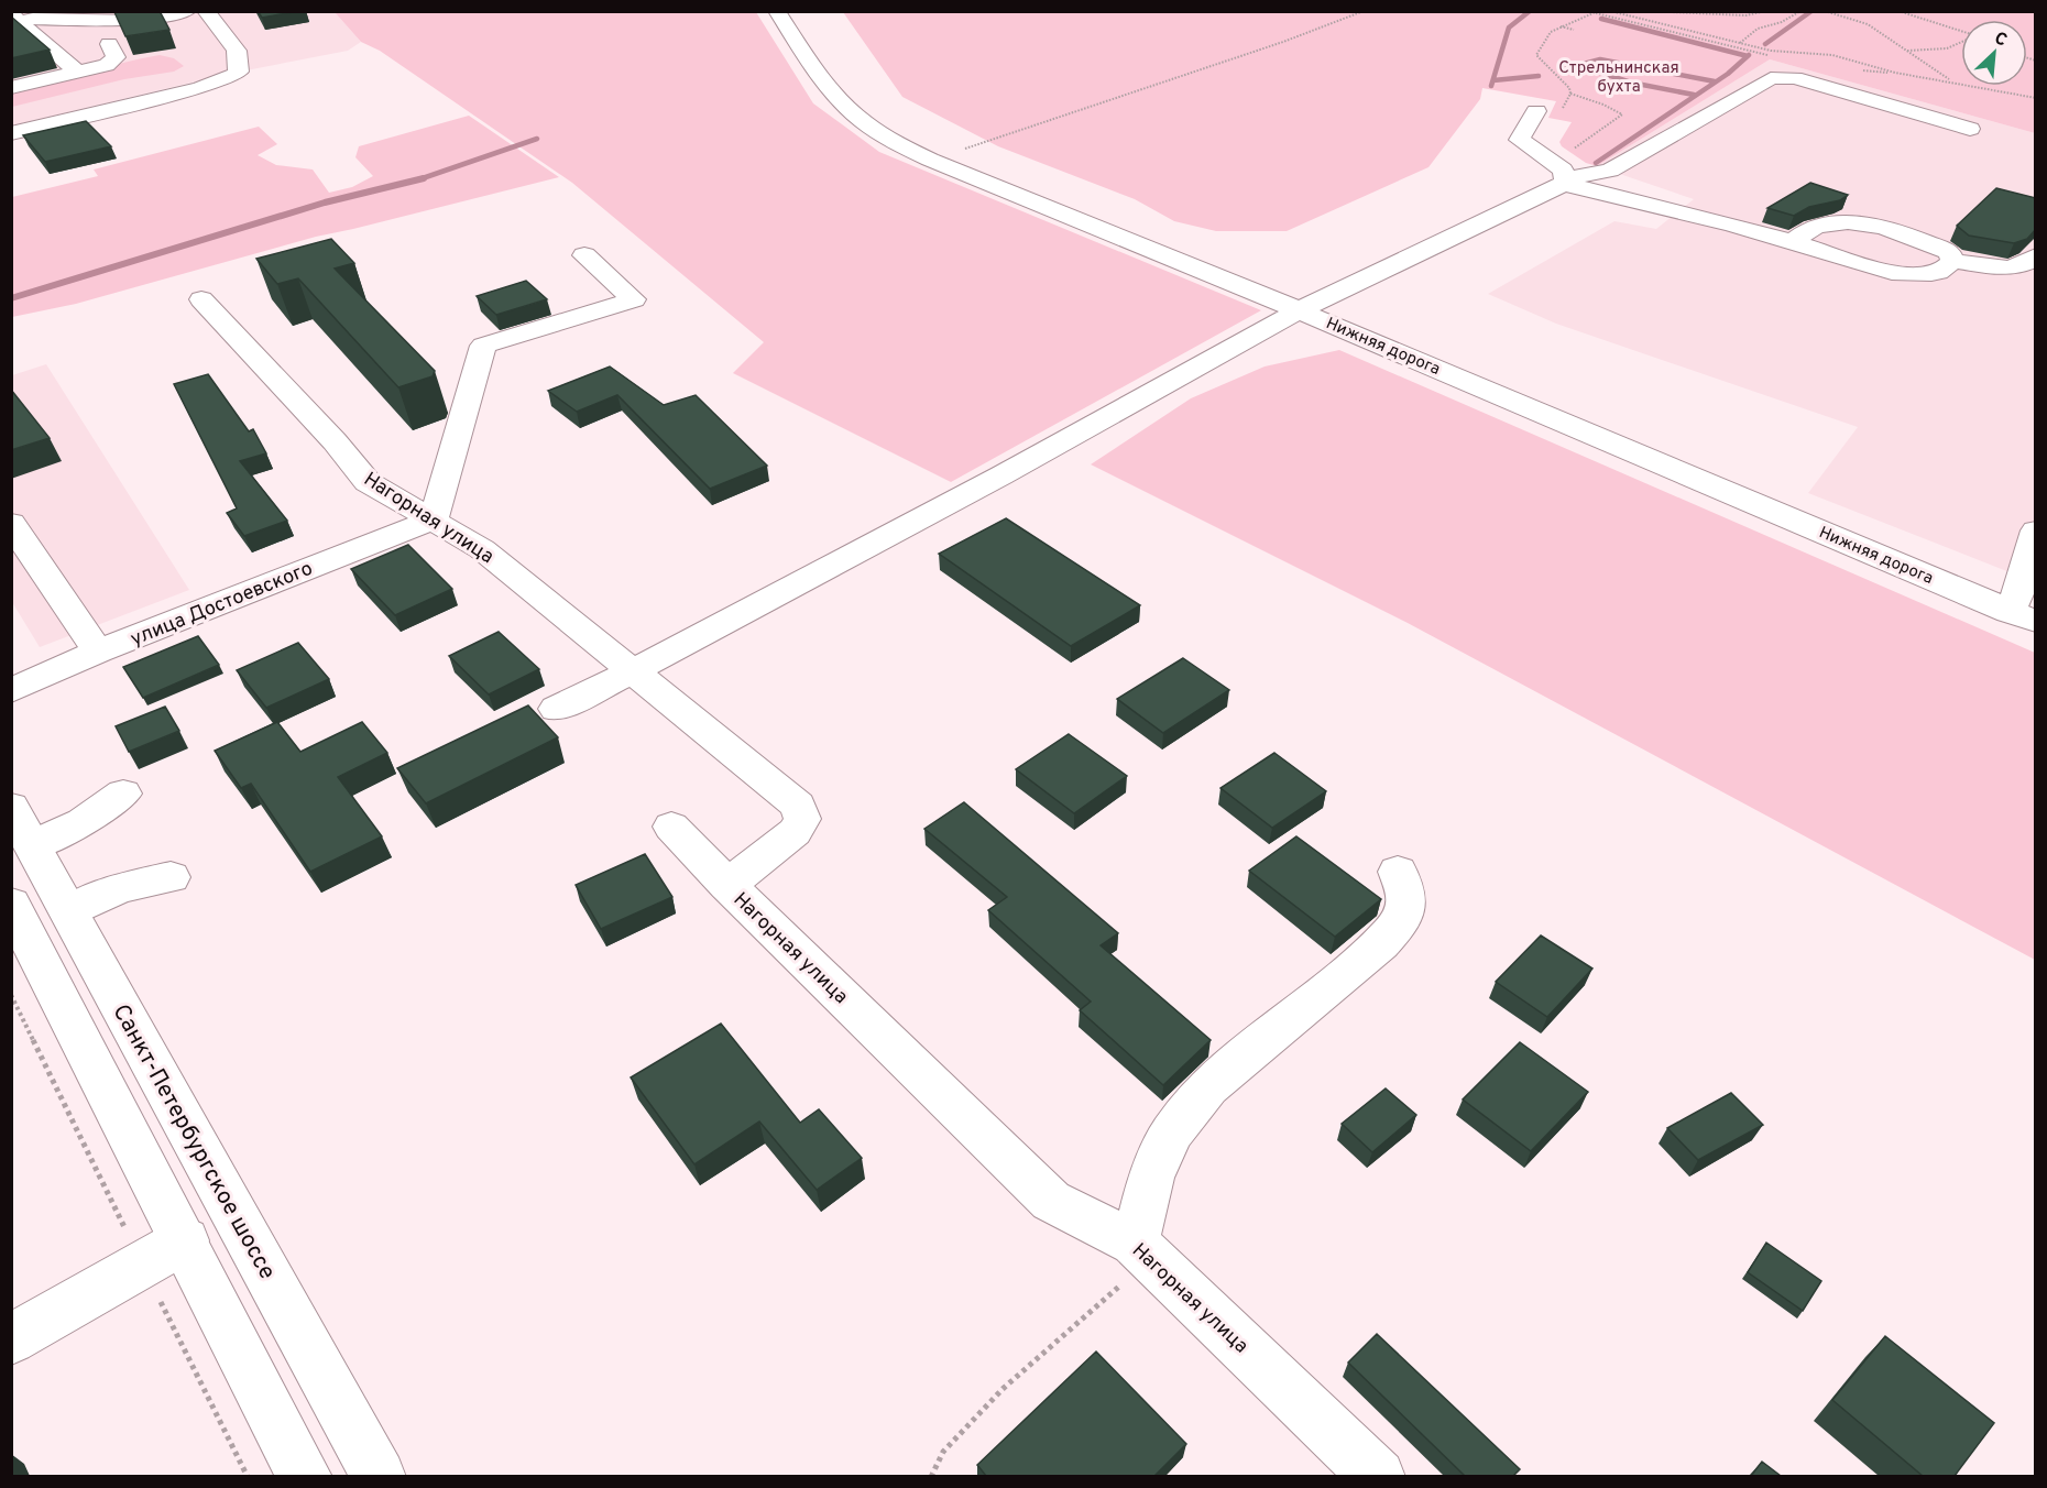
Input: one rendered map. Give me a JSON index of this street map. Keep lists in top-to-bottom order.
{
  "streets": {
    "street": [
      "Нижняя дорога",
      "Нагорная улица",
      "улица Достоевского",
      "Санкт-Петербургское шоссе"
    ]
  },
  "crossings": [
    ["Нагорная улица", "улица Достоевского"]
  ],
  "parks": ["Стрельнинская бухта"],
  "north": "top right"
}
